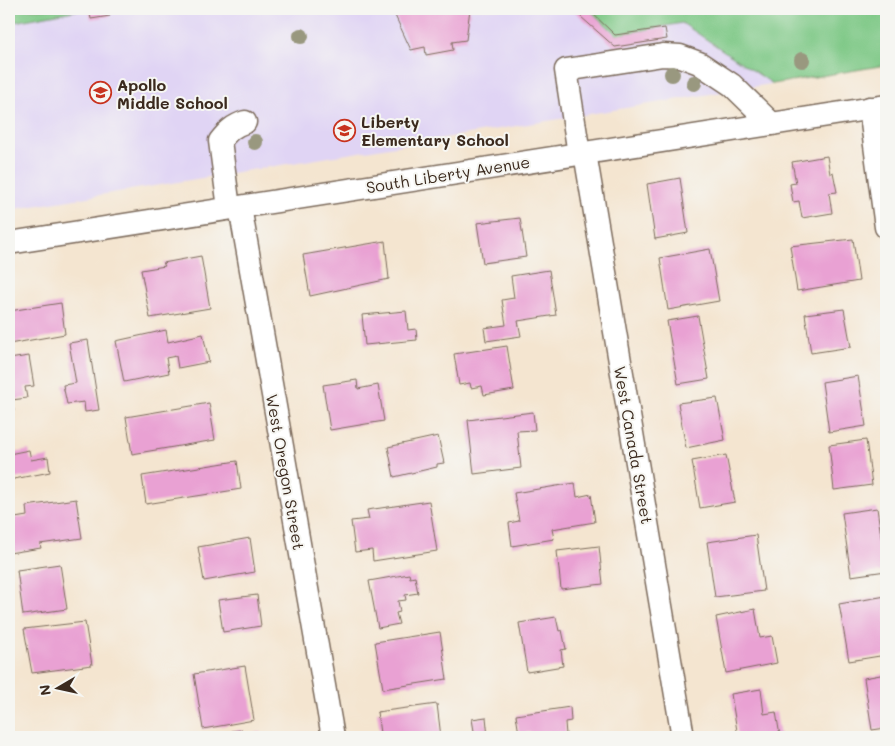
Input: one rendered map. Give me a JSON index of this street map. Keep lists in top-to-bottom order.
{
  "streets": {
    "street": ["South Liberty Avenue", "West Canada Street", "West Oregon Street"]
  },
  "crossings": [
    ["South Liberty Avenue", "West Canada Street"],
    ["South Liberty Avenue", "West Oregon Street"]
  ],
  "places": {
    "school or university": ["Apollo Middle School", "Liberty Elementary School"]
  },
  "north": "left"
}
